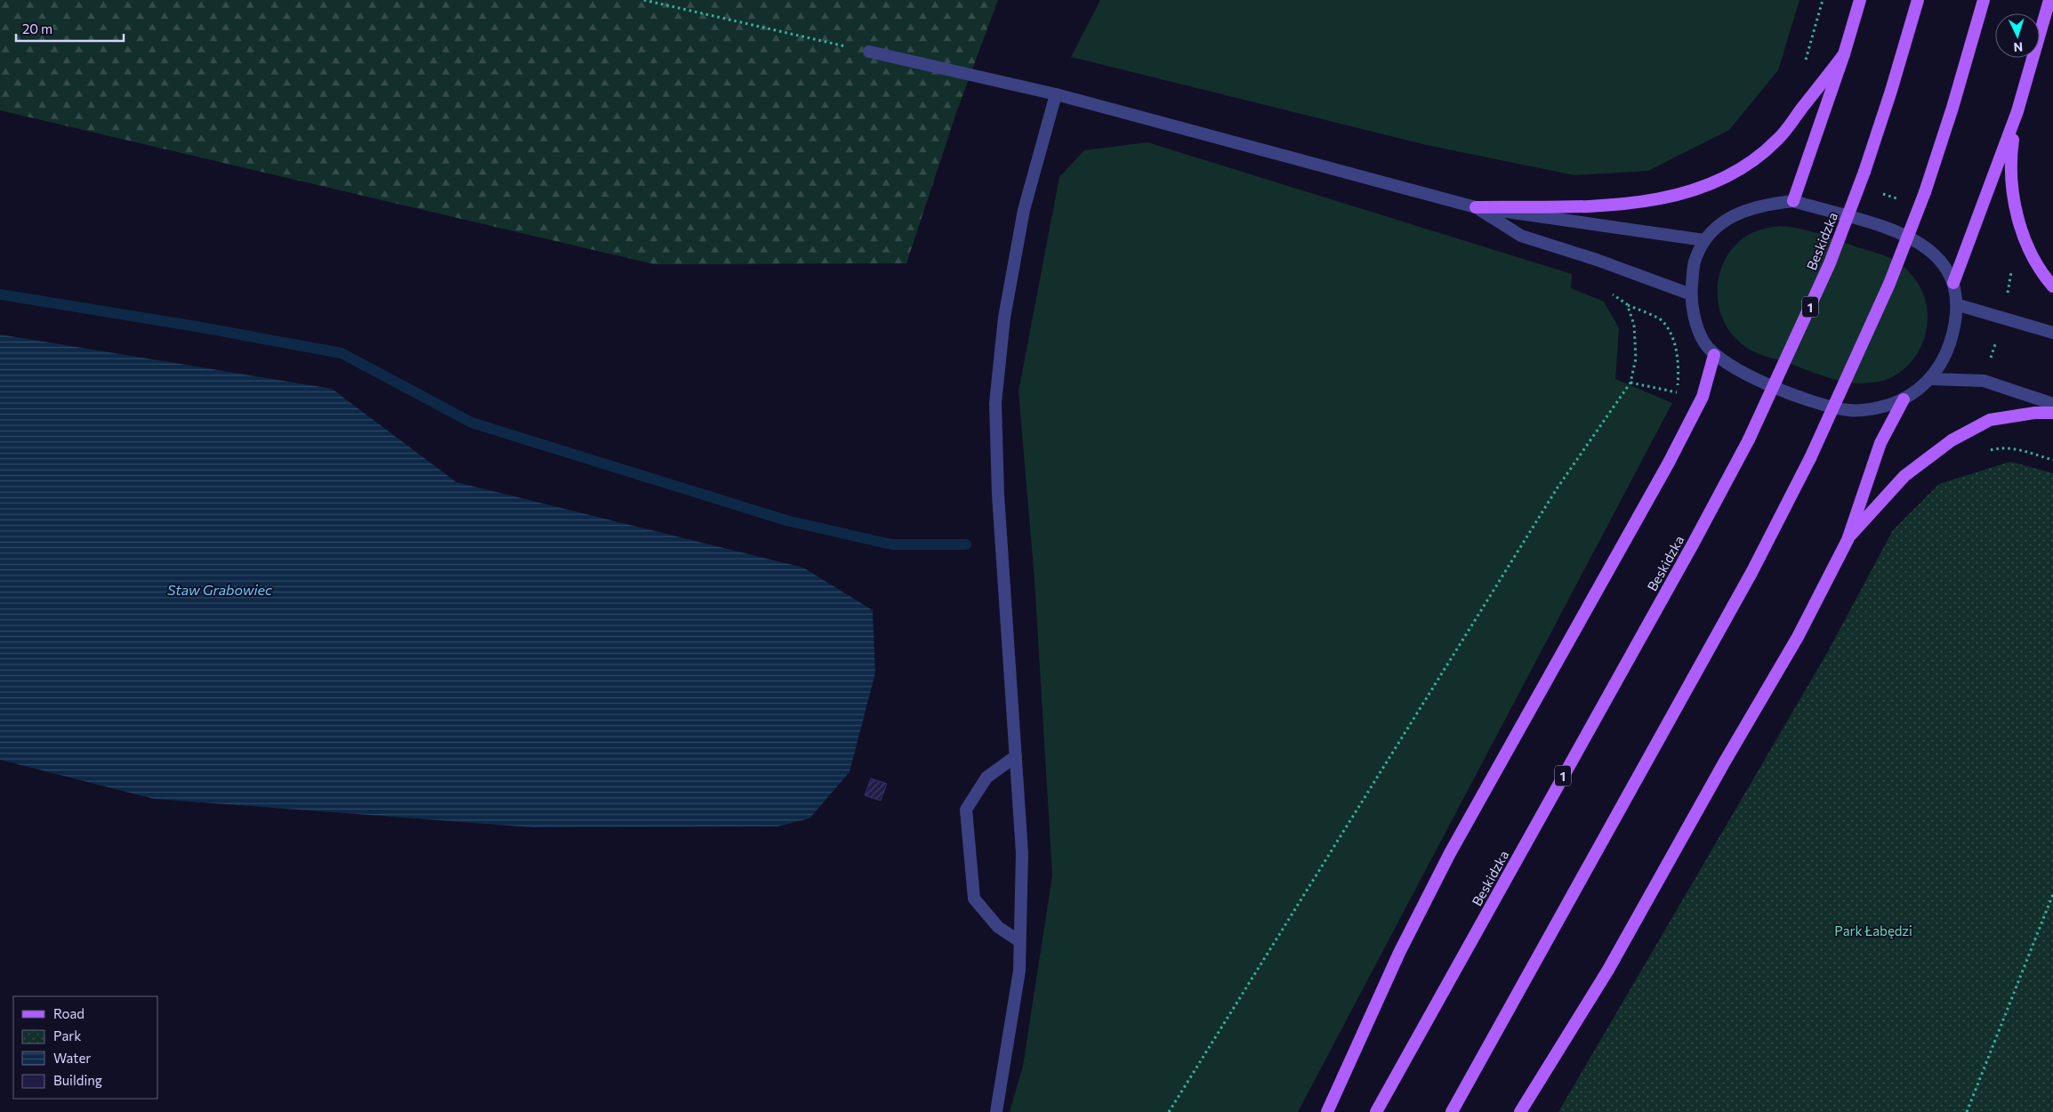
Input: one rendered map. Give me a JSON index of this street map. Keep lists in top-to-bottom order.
{
  "streets": {
    "main road": ["Beskidzka", "1"]
  },
  "water": ["Staw Grabowiec"],
  "parks": ["Park Łabędzi"],
  "legend": [
    "Road",
    "Park",
    "Water",
    "Building"
  ],
  "scale_bar": "20 m",
  "north": "bottom"
}
